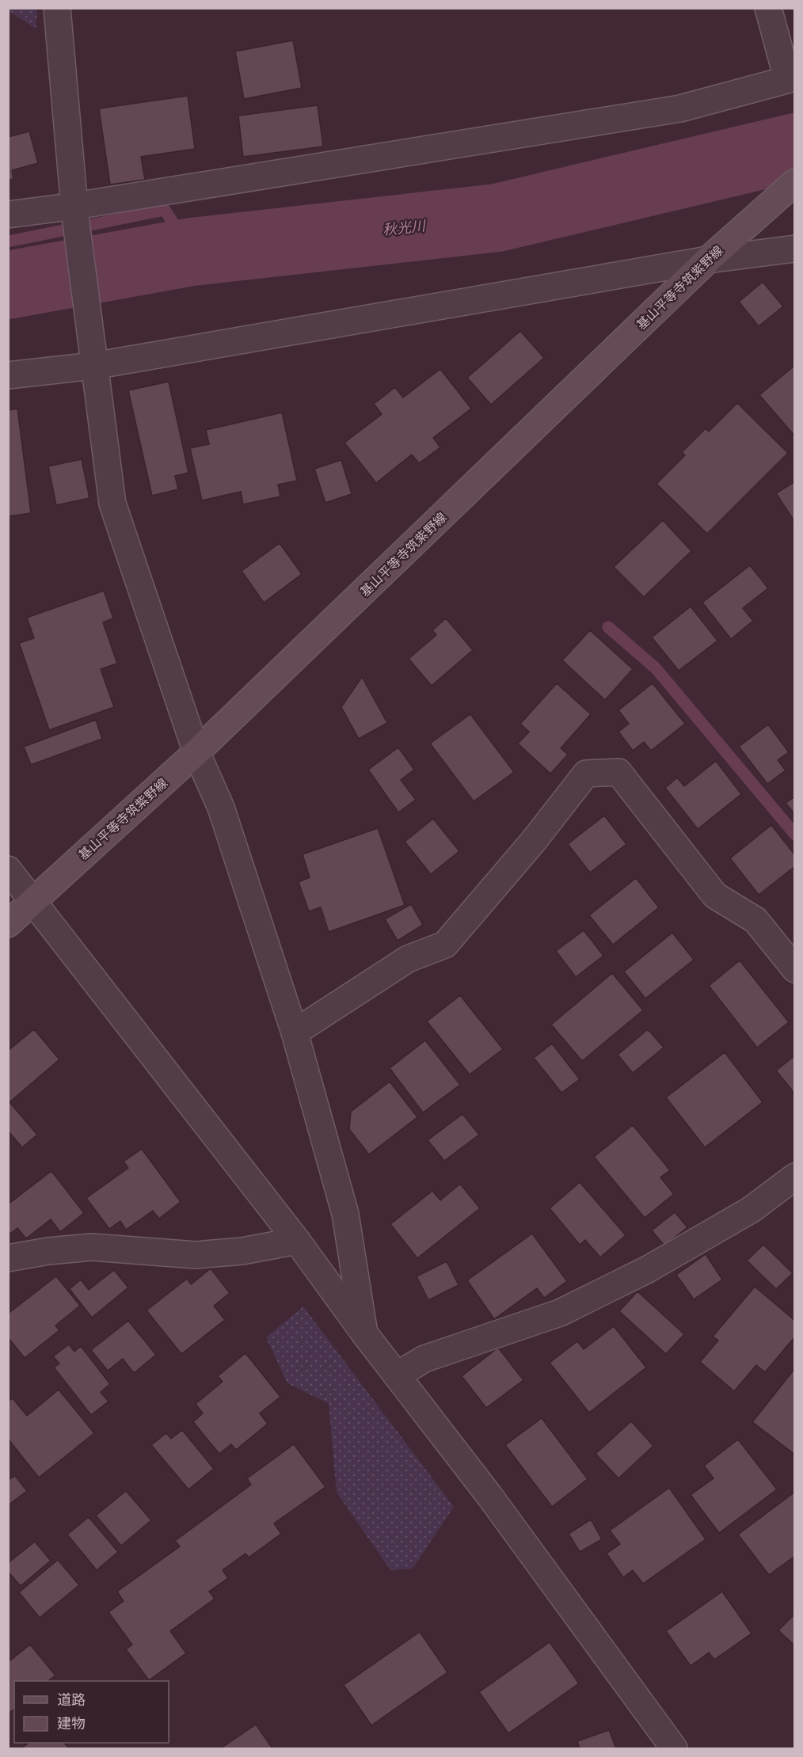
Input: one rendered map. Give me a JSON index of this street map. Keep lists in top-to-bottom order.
{
  "streets": {
    "main road": ["基山平等寺筑紫野線"]
  },
  "water": ["秋光川"],
  "legend": ["道路", "建物"]
}
